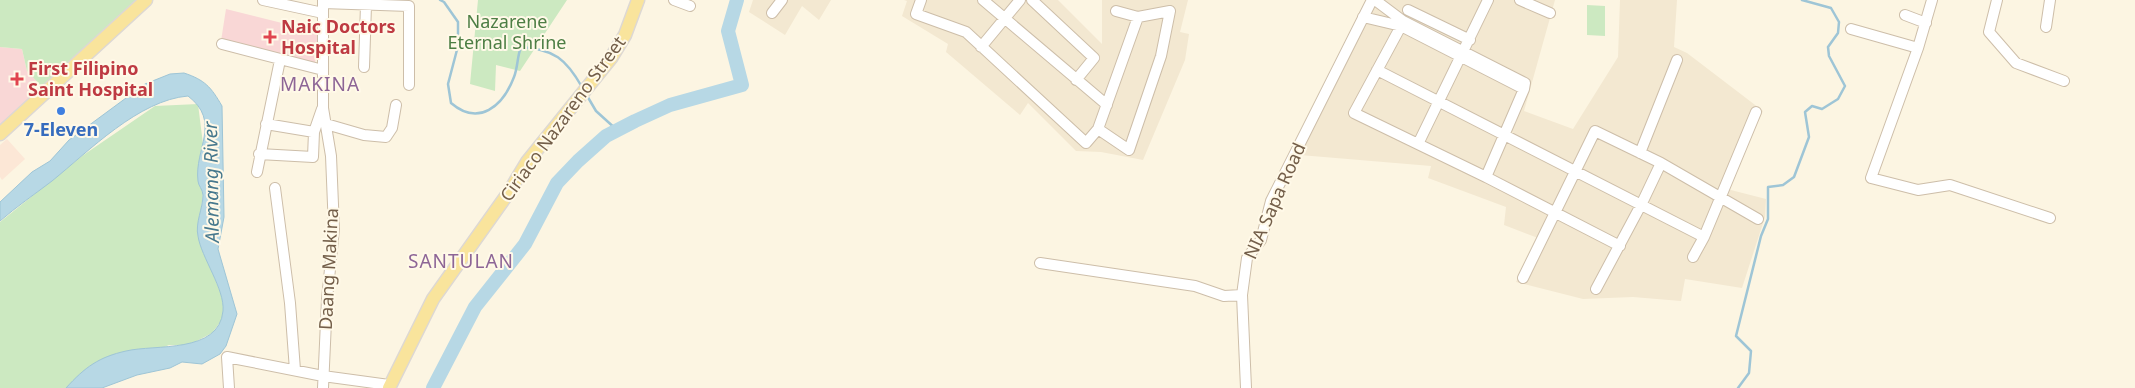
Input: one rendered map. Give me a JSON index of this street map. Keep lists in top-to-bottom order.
{
  "streets": {
    "main road": ["Ciriaco Nazareno Street"],
    "street": ["NIA Sapa Road", "Daang Makina"]
  },
  "districts": ["MAKINA", "SANTULAN"],
  "water": ["Alemang River"],
  "parks": ["Nazarene Eternal Shrine"],
  "places": {
    "health": ["Naic Doctors Hospital", "First Filipino Saint Hospital"],
    "other": ["7-Eleven"]
  }
}
